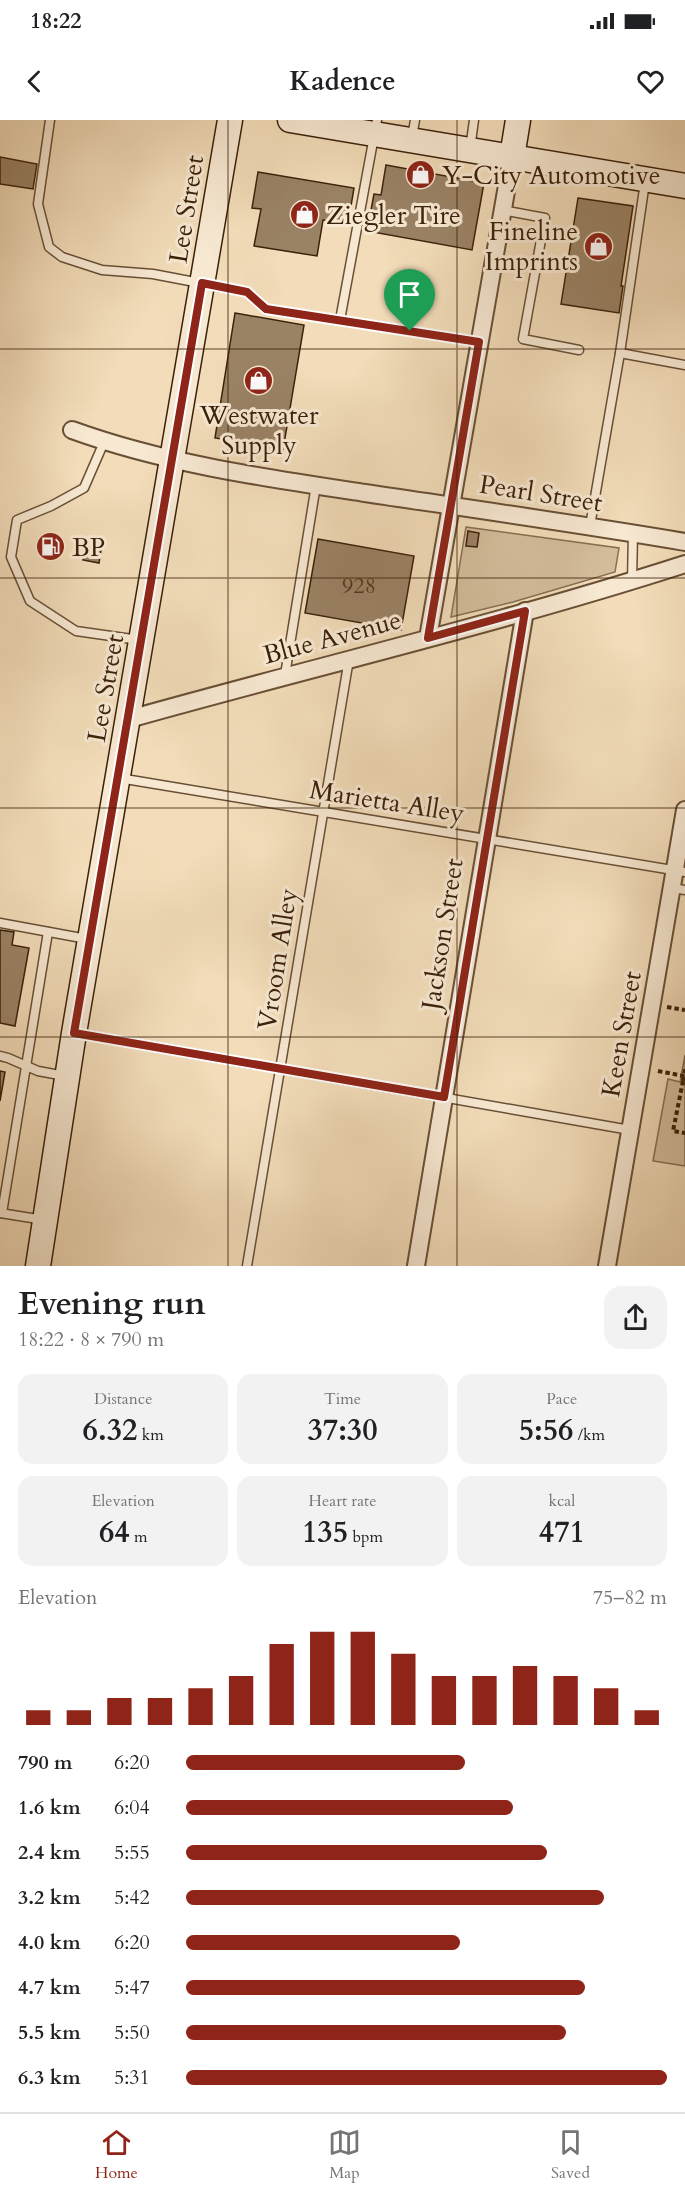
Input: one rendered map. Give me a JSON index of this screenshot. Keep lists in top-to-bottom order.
{
  "streets": {
    "street": [
      "Lee Street",
      "Pearl Street",
      "Blue Avenue",
      "Jackson Street",
      "Keen Street"
    ],
    "lane": ["Marietta Alley", "Vroom Alley"]
  },
  "crossings": [
    ["Lee Street", "Pearl Street"],
    ["Lee Street", "Blue Avenue"],
    ["Lee Street", "Marietta Alley"],
    ["Blue Avenue", "Jackson Street"],
    ["Blue Avenue", "Vroom Alley"],
    ["Marietta Alley", "Jackson Street"],
    ["Marietta Alley", "Vroom Alley"],
    ["Marietta Alley", "Keen Street"]
  ],
  "places": {
    "shop": [
      "Y-City Automotive",
      "Ziegler Tire",
      "Fineline Imprints",
      "Westwater Supply"
    ],
    "fuel station": ["BP"]
  },
  "house_numbers": ["928"],
  "page": {
    "status": "18:22",
    "header": "Kadence",
    "heading": ["Evening run", "18:22 · 8 × 790 m"],
    "stats": [
      ["Distance", "6.32 km"],
      ["Time", "37:30"],
      ["Pace", "5:56 /km"],
      ["Elevation", "64 m"],
      ["Heart rate", "135 bpm"],
      ["kcal", "471"]
    ],
    "chart": ["Elevation", "75–82 m"],
    "list": [
      {
        "name": "790 m",
        "note": "6:20"
      },
      {
        "name": "1.6 km",
        "note": "6:04"
      },
      {
        "name": "2.4 km",
        "note": "5:55"
      },
      {
        "name": "3.2 km",
        "note": "5:42"
      },
      {
        "name": "4.0 km",
        "note": "6:20"
      },
      {
        "name": "4.7 km",
        "note": "5:47"
      },
      {
        "name": "5.5 km",
        "note": "5:50"
      },
      {
        "name": "6.3 km",
        "note": "5:31"
      }
    ],
    "tabs": ["Home", "Map", "Saved"]
  }
}
